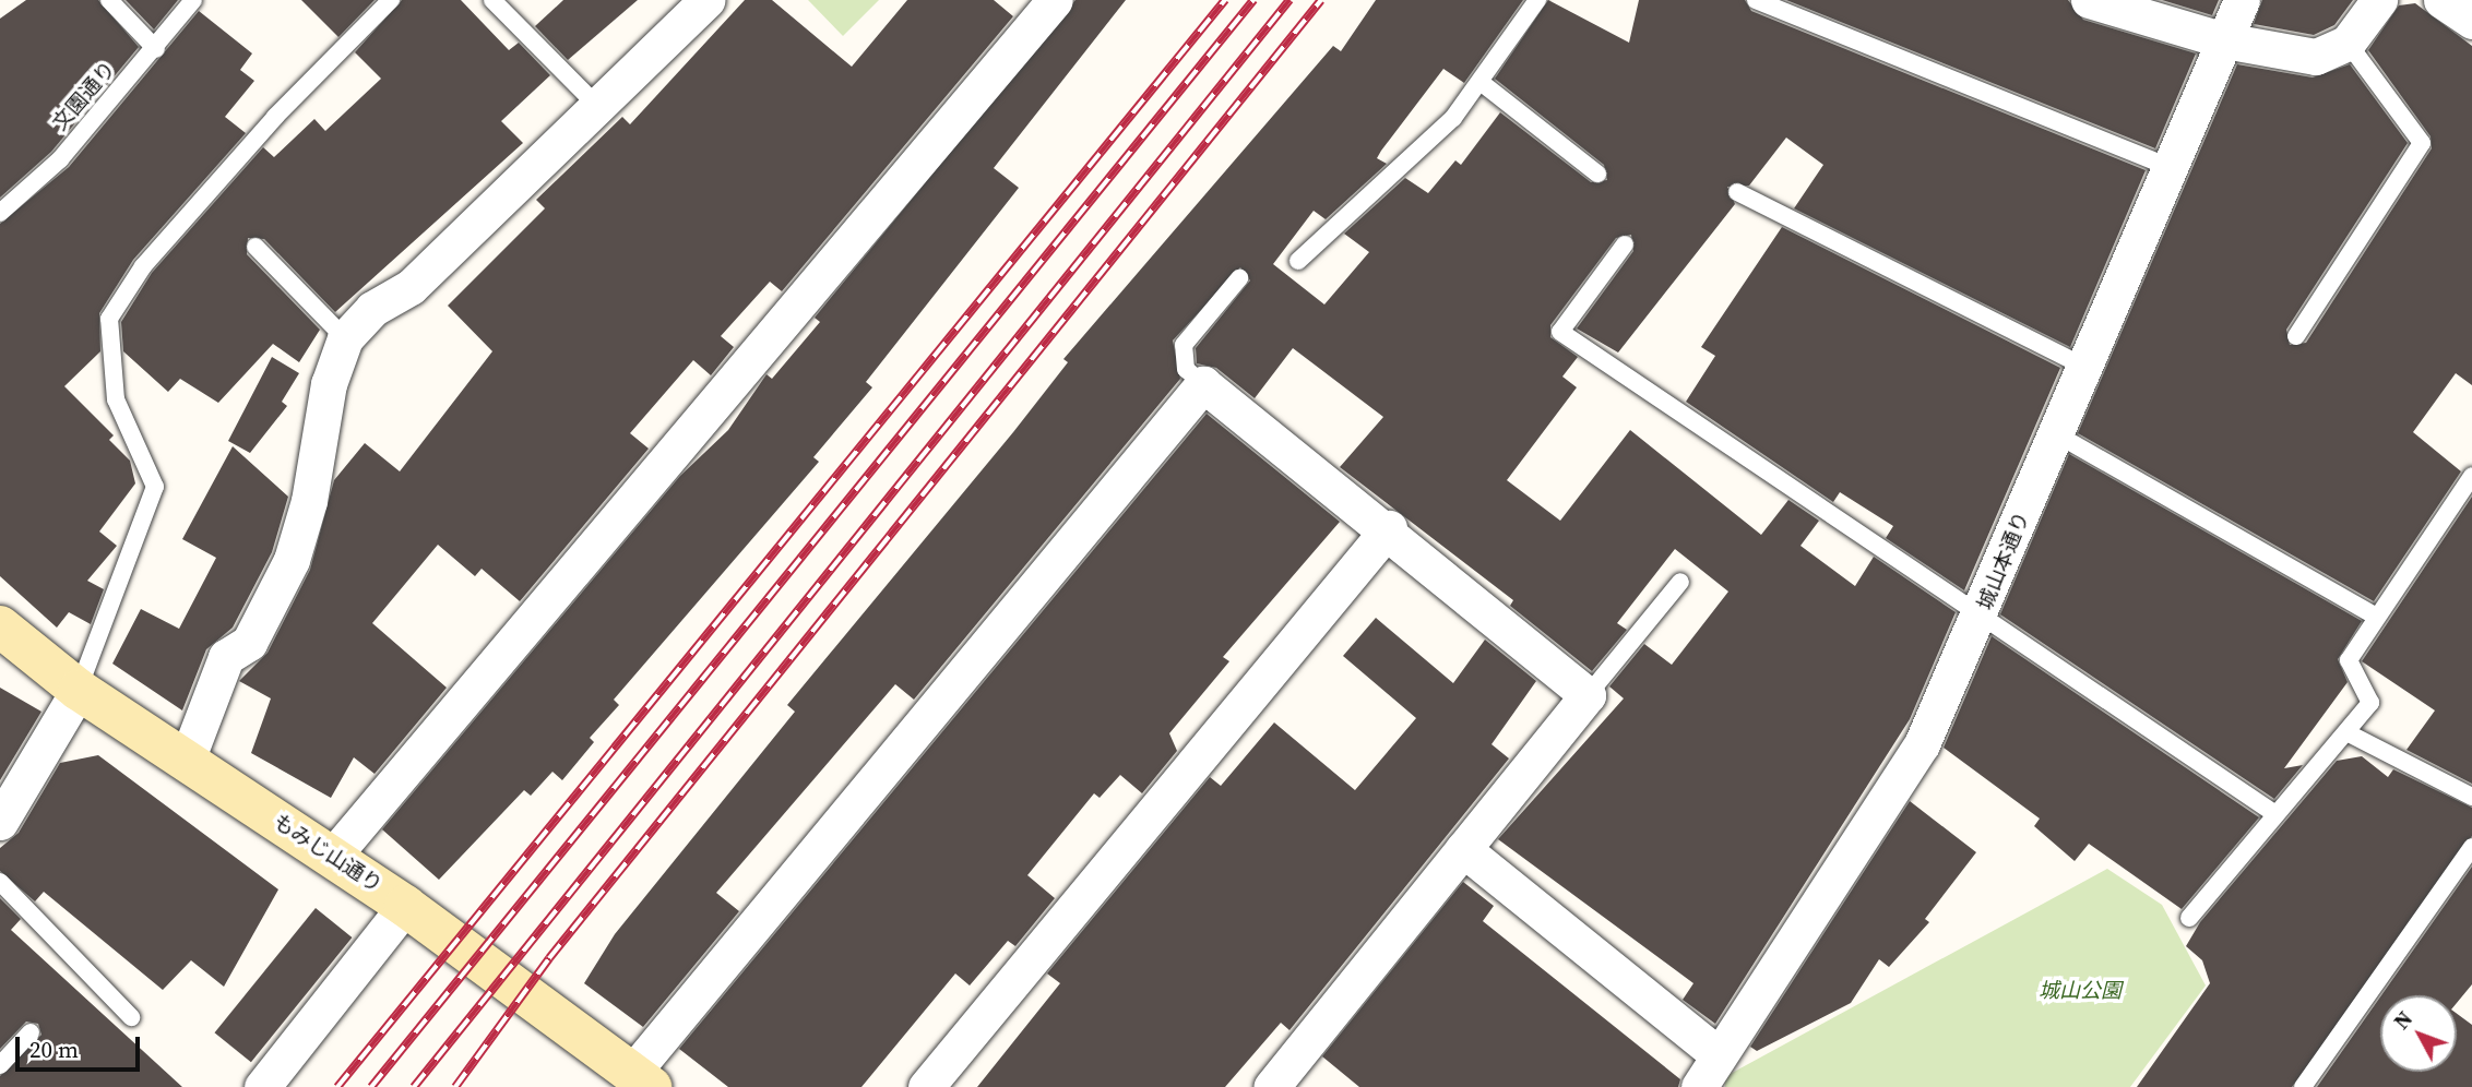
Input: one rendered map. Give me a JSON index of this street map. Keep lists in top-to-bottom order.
{
  "streets": {
    "street": ["城山本通り", "もみじ山通り"],
    "lane": ["文園通り"]
  },
  "parks": ["城山公園"],
  "scale_bar": "20 m",
  "north": "top left"
}
